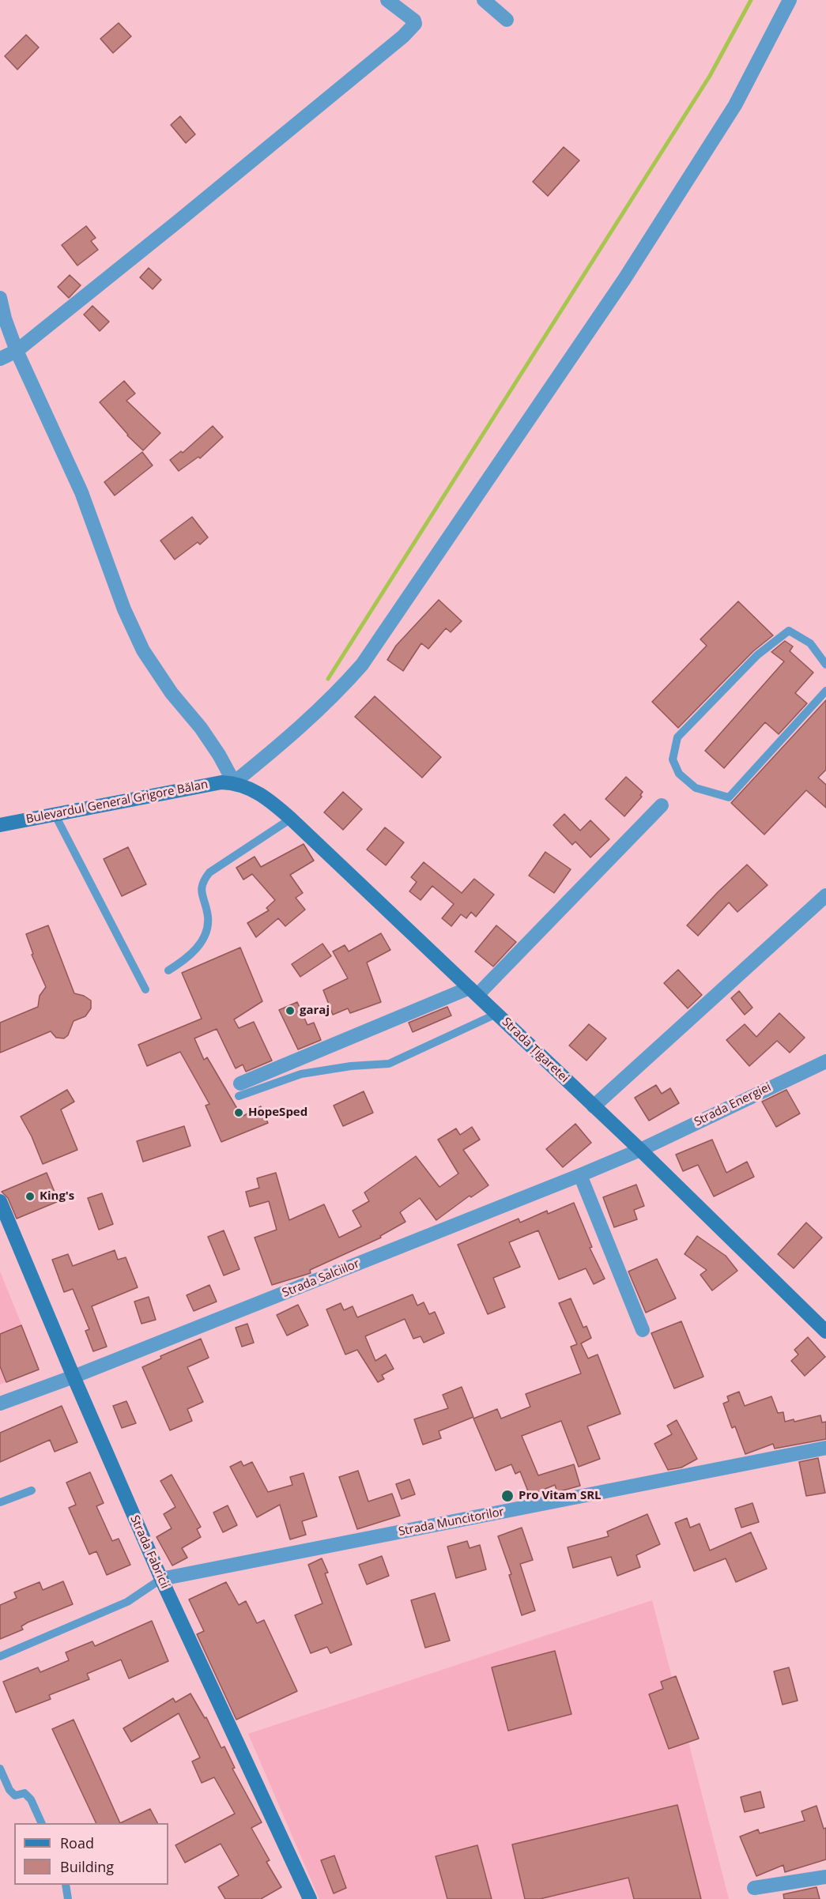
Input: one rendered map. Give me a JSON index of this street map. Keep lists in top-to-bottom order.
{
  "streets": {
    "main road": ["Bulevardul General Grigore Bălan", "Strada Țigaretei", "Strada Fabricii"],
    "street": ["Strada Energiei", "Strada Salciilor", "Strada Muncitorilor"]
  },
  "crossings": [
    ["Bulevardul General Grigore Bălan", "Strada Țigaretei"],
    ["Strada Țigaretei", "Strada Energiei"],
    ["Strada Țigaretei", "Strada Salciilor"],
    ["Strada Energiei", "Strada Salciilor"],
    ["Strada Salciilor", "Strada Fabricii"],
    ["Strada Muncitorilor", "Strada Fabricii"]
  ],
  "places": [
    "garaj",
    "HopeSped",
    "King's",
    "Pro Vitam SRL"
  ],
  "legend": ["Road", "Building"]
}
